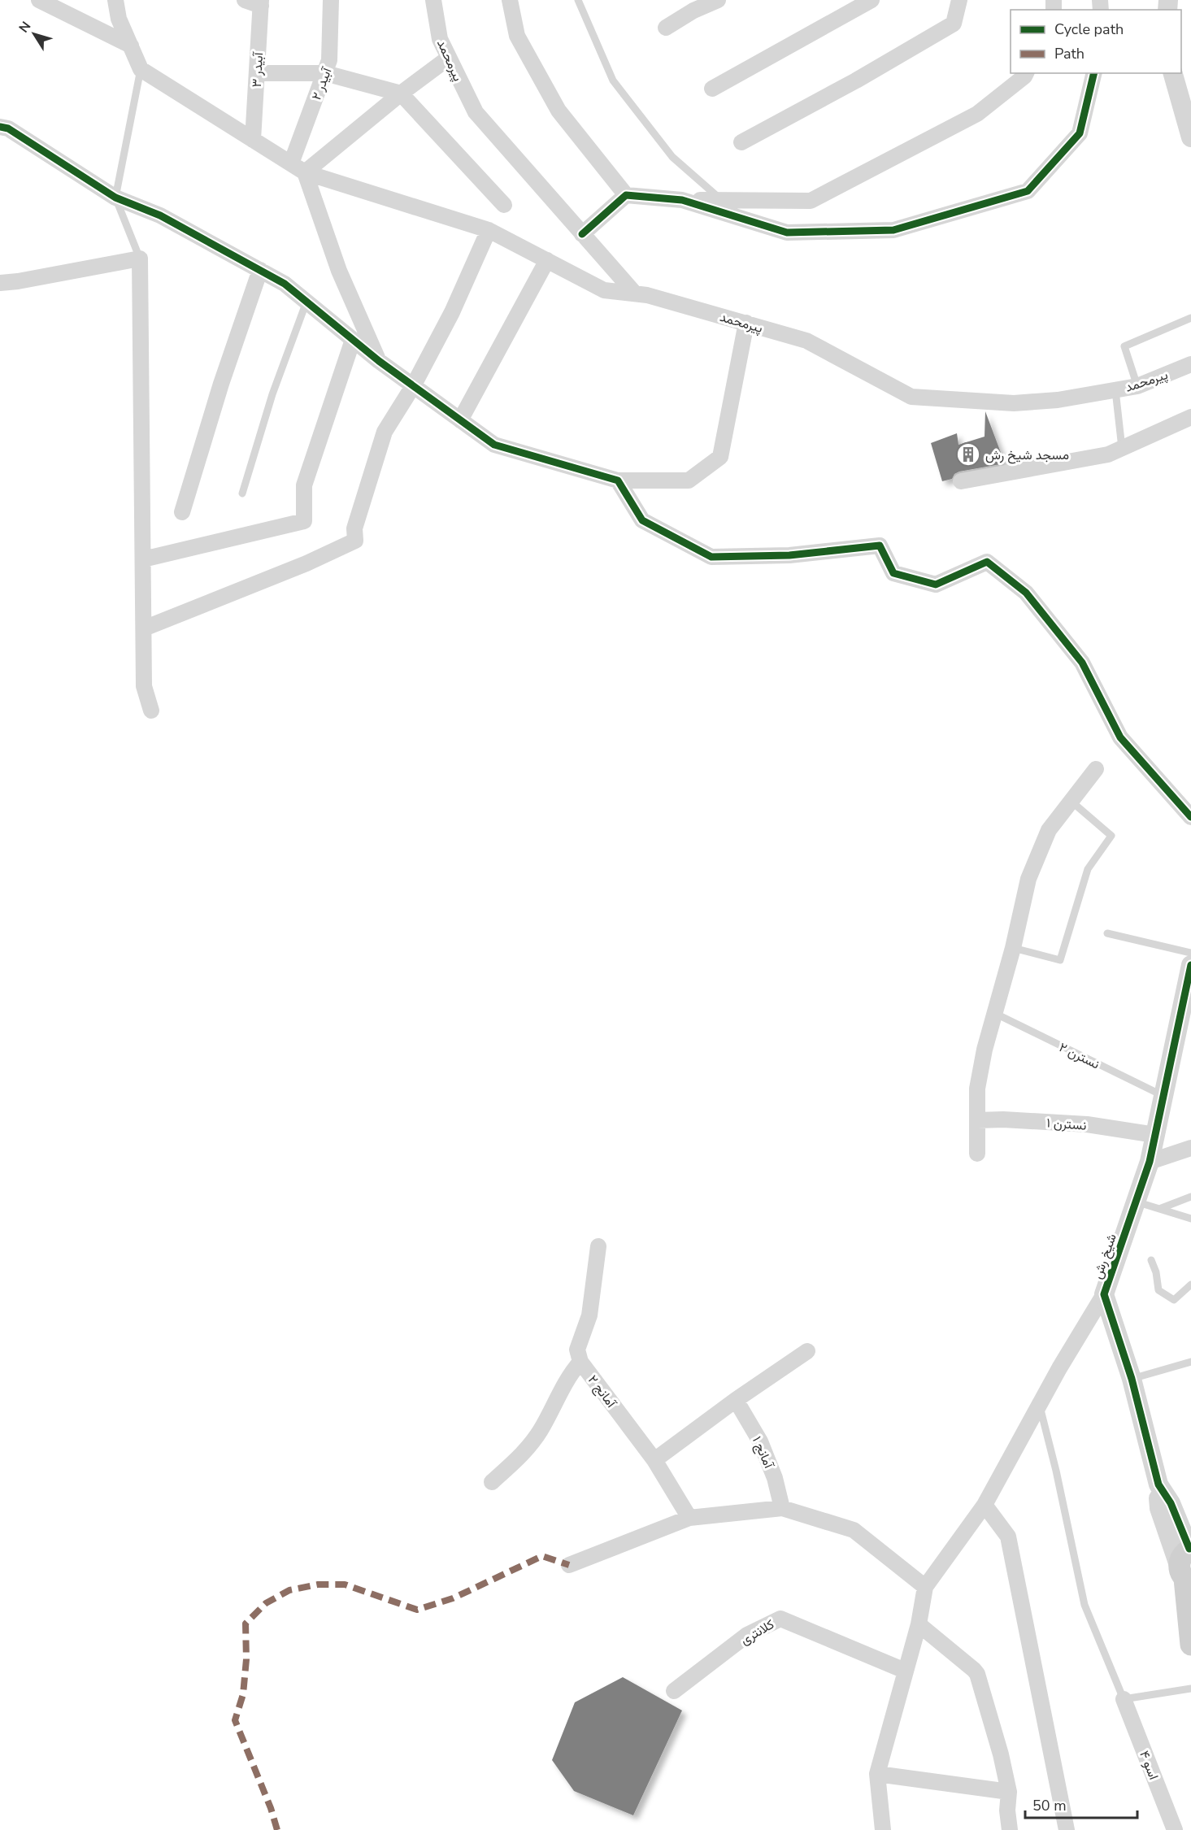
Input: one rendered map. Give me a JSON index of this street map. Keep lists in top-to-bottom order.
{
  "streets": {
    "street": [
      "پیرمحمد",
      "آبیدر ۳",
      "آبیدر ۲",
      "نسترن ۱",
      "شیخ رش",
      "آمانج ۲",
      "آمانج ۱",
      "کلانتری",
      "اسو ۴"
    ],
    "lane": ["نسترن ۲"]
  },
  "crossings": [
    ["نسترن ۲", "شیخ رش"],
    ["نسترن ۱", "شیخ رش"]
  ],
  "places": {
    "building": ["مسجد شیخ رش"]
  },
  "legend": ["Cycle path", "Path"],
  "scale_bar": "50 m",
  "north": "top left"
}
